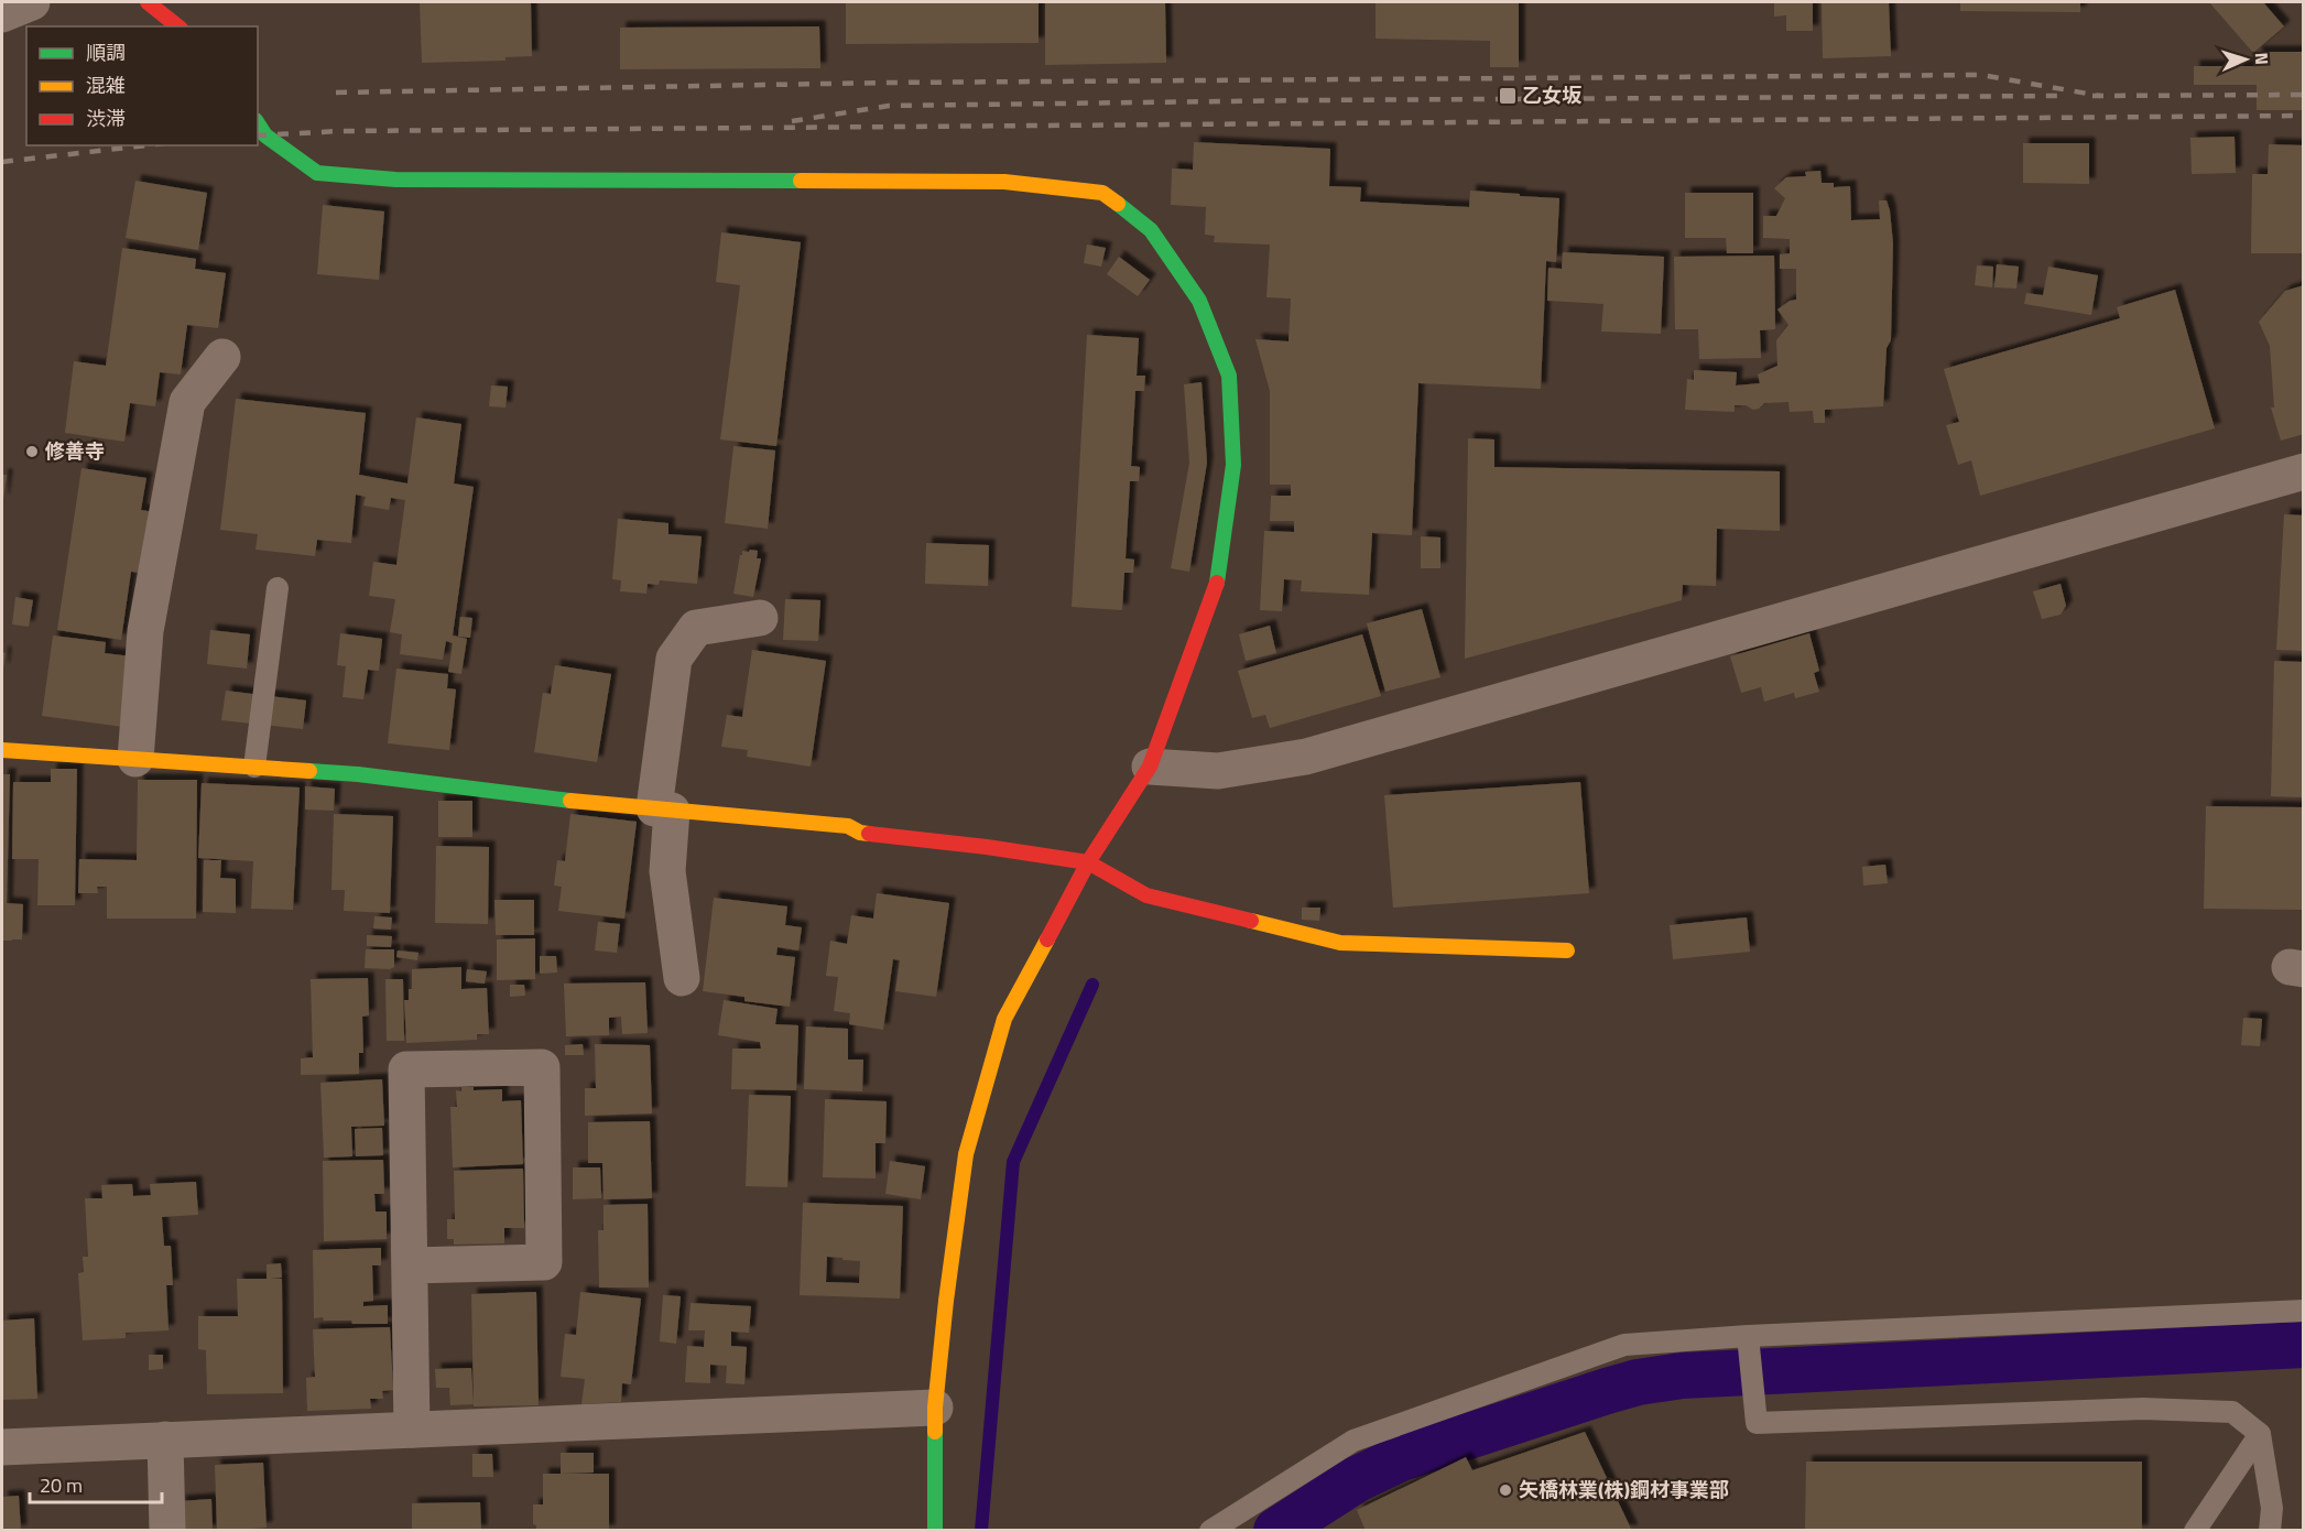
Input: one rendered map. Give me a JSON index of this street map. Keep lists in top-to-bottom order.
{
  "places": {
    "transit": ["乙女坂"],
    "other": ["修善寺", "矢橋林業(株)鋼材事業部"]
  },
  "legend": ["順調", "混雑", "渋滞"],
  "scale_bar": "20 m",
  "north": "right"
}
